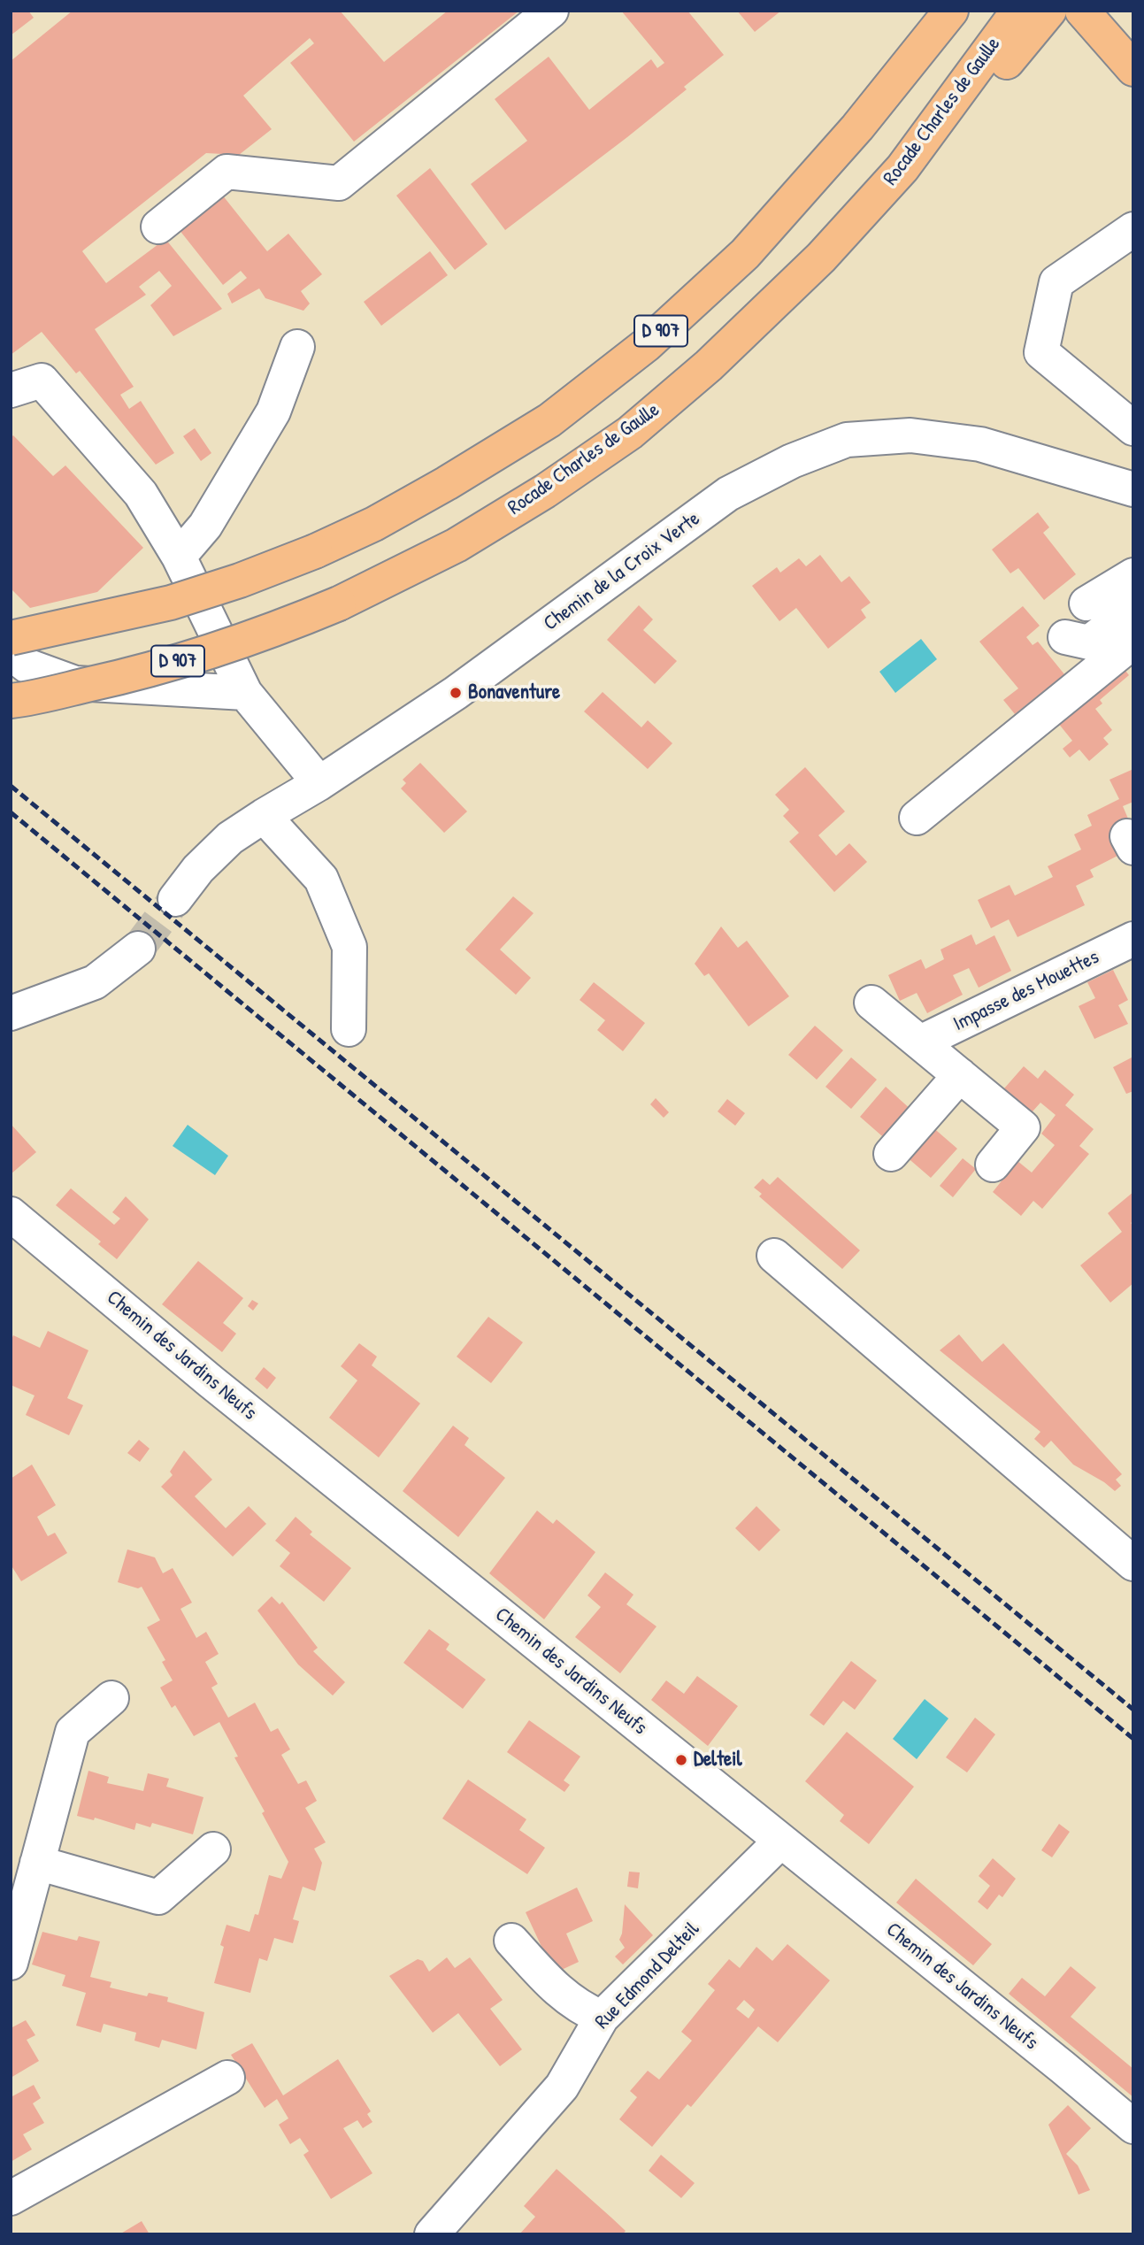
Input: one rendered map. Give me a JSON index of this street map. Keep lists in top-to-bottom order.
{
  "streets": {
    "main road": ["Rocade Charles de Gaulle", "D 907"],
    "street": [
      "Chemin de la Croix Verte",
      "Impasse des Mouettes",
      "Chemin des Jardins Neufs",
      "Rue Edmond Delteil"
    ]
  },
  "crossings": [
    ["Chemin des Jardins Neufs", "Rue Edmond Delteil"]
  ],
  "places": ["Bonaventure", "Delteil"]
}
